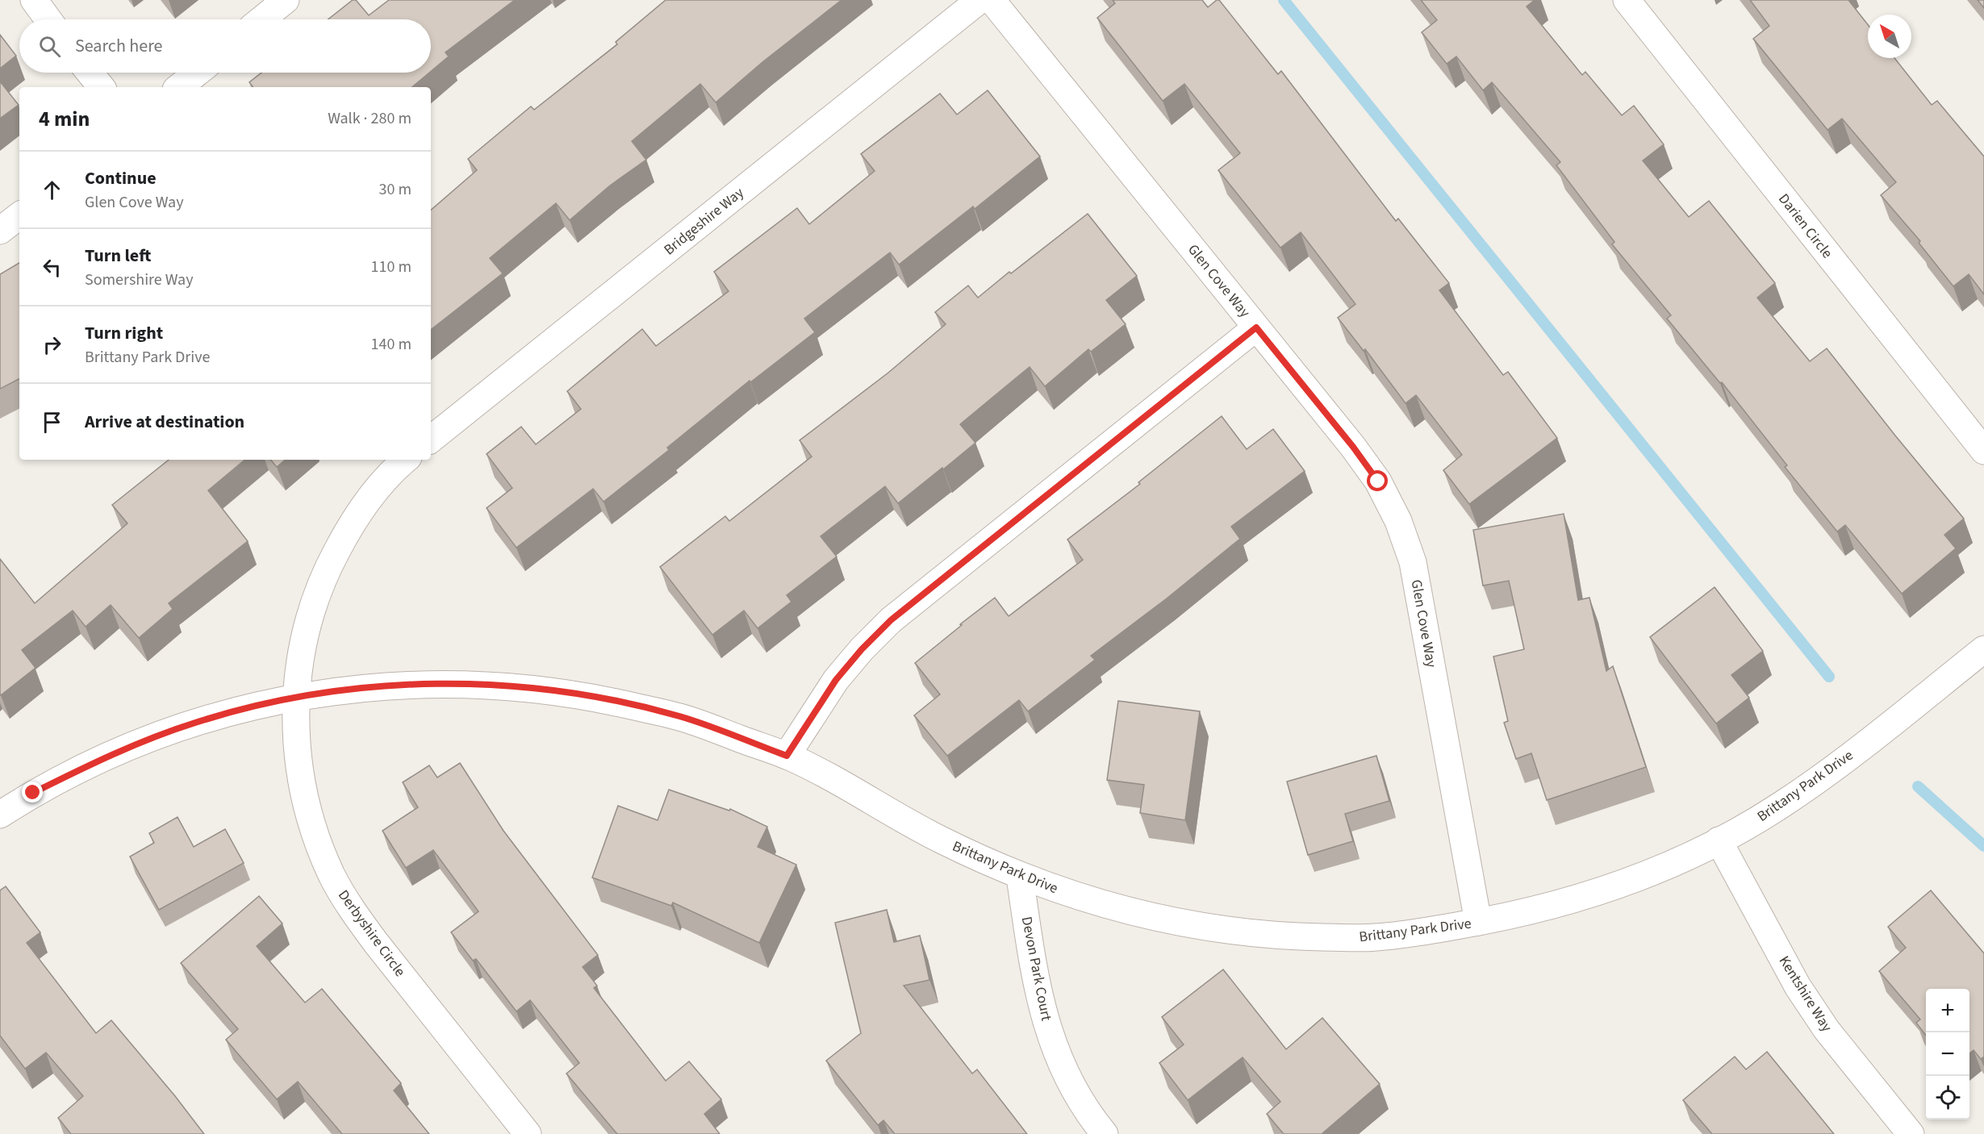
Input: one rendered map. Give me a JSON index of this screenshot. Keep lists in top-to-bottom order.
{
  "streets": {
    "street": [
      "Bridgeshire Way",
      "Darien Circle",
      "Glen Cove Way",
      "Brittany Park Drive",
      "Derbyshire Circle",
      "Devon Park Court",
      "Kentshire Way"
    ]
  },
  "crossings": [
    ["Glen Cove Way", "Brittany Park Drive"],
    ["Brittany Park Drive", "Derbyshire Circle"],
    ["Brittany Park Drive", "Devon Park Court"],
    ["Brittany Park Drive", "Kentshire Way"]
  ],
  "north": "top left",
  "page": {
    "search": "Search here",
    "heading": ["4 min", "Walk · 280 m"],
    "list": [
      ["Continue", "Glen Cove Way", "30 m"],
      ["Turn left", "Somershire Way", "110 m"],
      ["Turn right", "Brittany Park Drive", "140 m"],
      "Arrive at destination"
    ],
    "map_buttons": ["+", "−"]
  }
}
